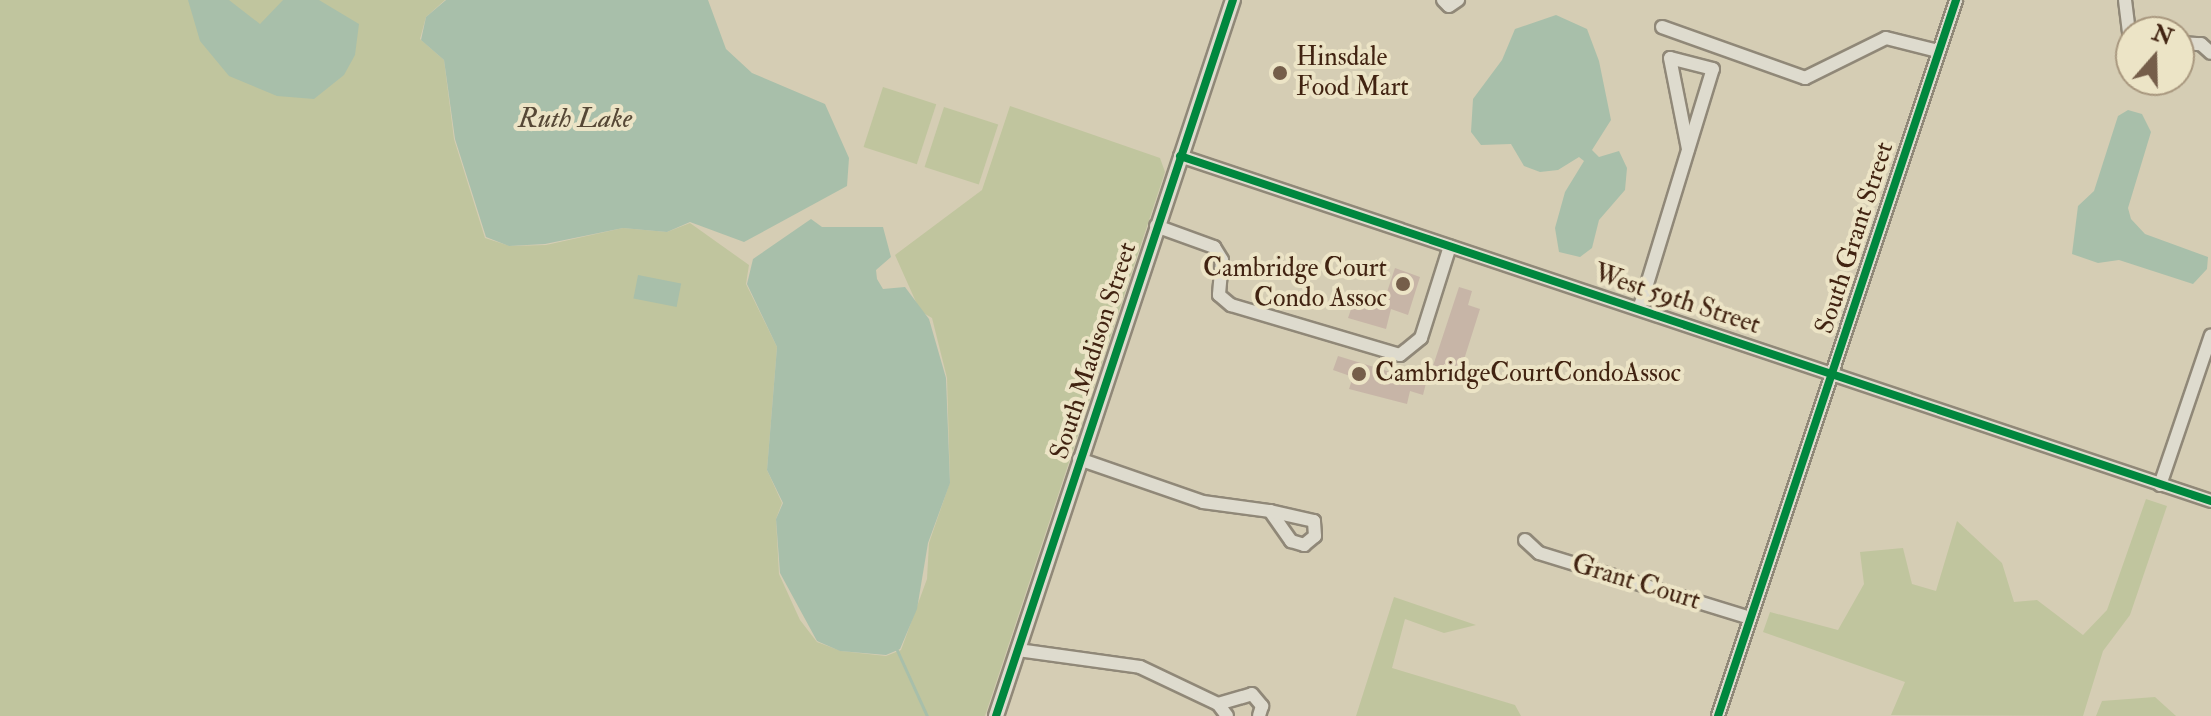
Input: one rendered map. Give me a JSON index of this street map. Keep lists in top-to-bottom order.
{
  "streets": {
    "street": [
      "South Grant Street",
      "West 59th Street",
      "South Madison Street",
      "Grant Court"
    ]
  },
  "crossings": [
    ["South Grant Street", "West 59th Street"],
    ["South Grant Street", "Grant Court"],
    ["West 59th Street", "South Madison Street"]
  ],
  "water": ["Ruth Lake"],
  "places": ["Hinsdale Food Mart", "Cambridge Court Condo Assoc", "CambridgeCourtCondoAssoc"],
  "north": "top"
}
